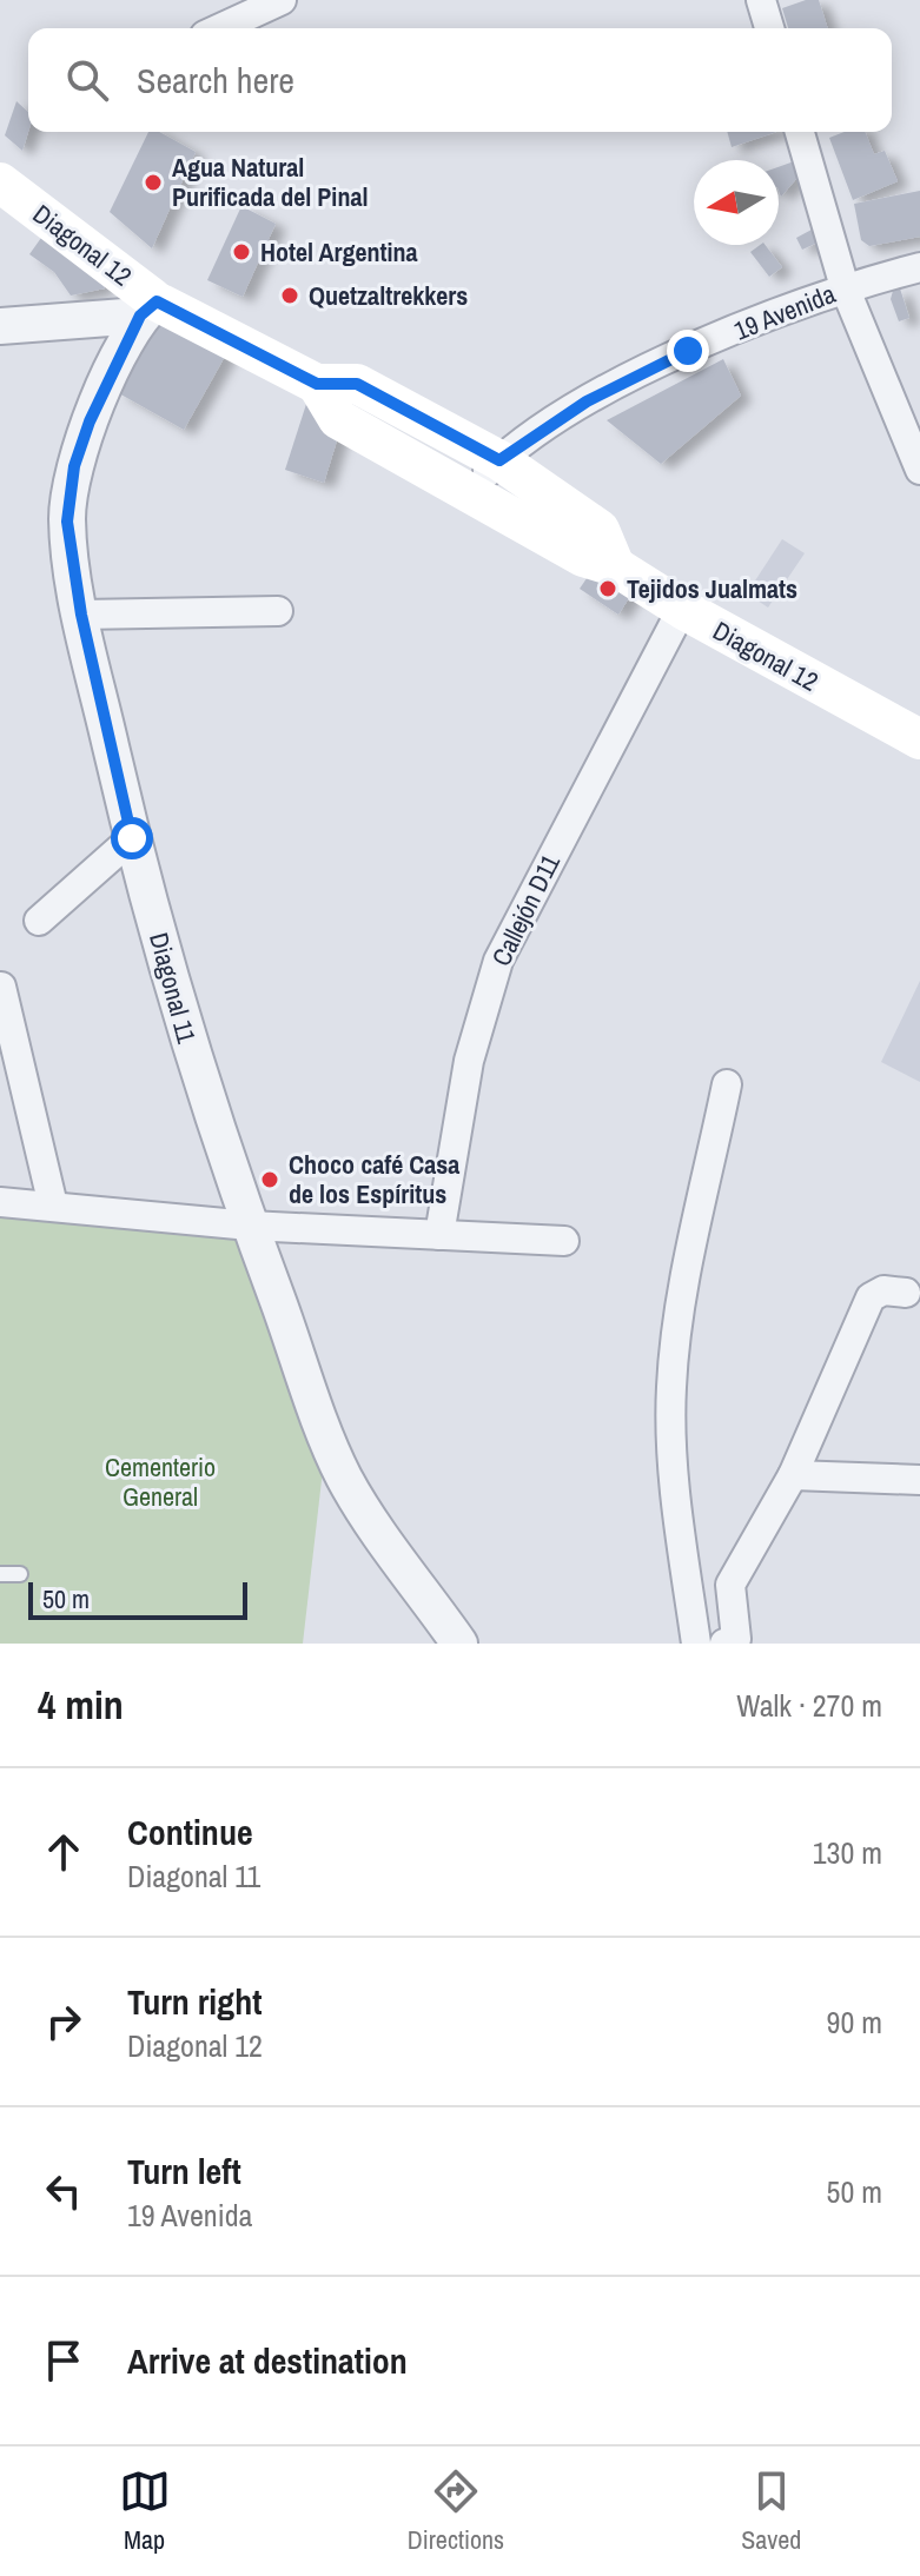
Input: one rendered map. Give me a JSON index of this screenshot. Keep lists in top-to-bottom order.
{
  "streets": {
    "main road": ["Diagonal 12"],
    "street": ["19 Avenida", "Callejón D11", "Diagonal 11"]
  },
  "crossings": [
    ["Diagonal 12", "19 Avenida"],
    ["Diagonal 12", "Callejón D11"],
    ["Diagonal 12", "Diagonal 11"]
  ],
  "parks": ["Cementerio General"],
  "places": [
    "Agua Natural Purificada del Pinal",
    "Hotel Argentina",
    "Quetzaltrekkers",
    "Tejidos Jualmats",
    "Choco café Casa de los Espíritus"
  ],
  "scale_bar": "50 m",
  "north": "left",
  "page": {
    "search": "Search here",
    "scale": "50 m",
    "heading": ["4 min", "Walk · 270 m"],
    "list": [
      ["Continue", "Diagonal 11", "130 m"],
      ["Turn right", "Diagonal 12", "90 m"],
      ["Turn left", "19 Avenida", "50 m"],
      "Arrive at destination"
    ],
    "nav": ["Map", "Directions", "Saved"]
  }
}
